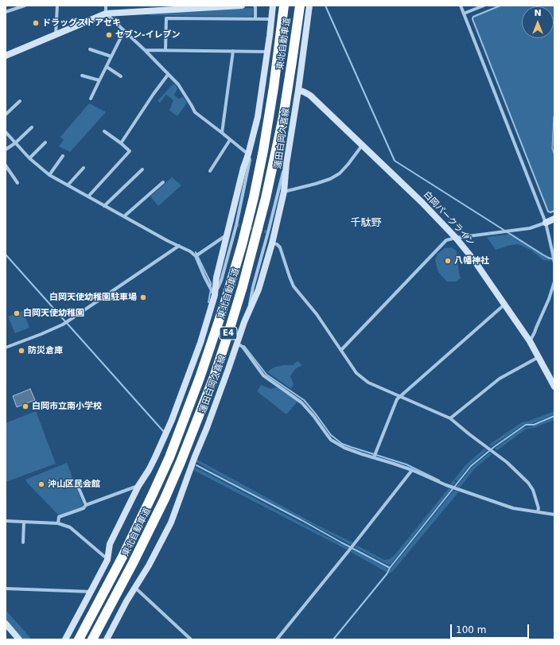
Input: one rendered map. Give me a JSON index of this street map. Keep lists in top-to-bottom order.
{
  "streets": {
    "highway": ["東北自動車道", "E4"],
    "street": ["蓮田白岡久喜線", "白岡パークライン"]
  },
  "crossings": [
    ["蓮田白岡久喜線", "白岡パークライン"]
  ],
  "districts": ["千駄野"],
  "places": [
    "ドラッグストアセキ",
    "セブン-イレブン",
    "八幡神社",
    "白岡天使幼稚園駐車場",
    "白岡天使幼稚園",
    "防災倉庫",
    "白岡市立南小学校",
    "沖山区民会館"
  ],
  "scale_bar": "100 m",
  "north": "top"
}
